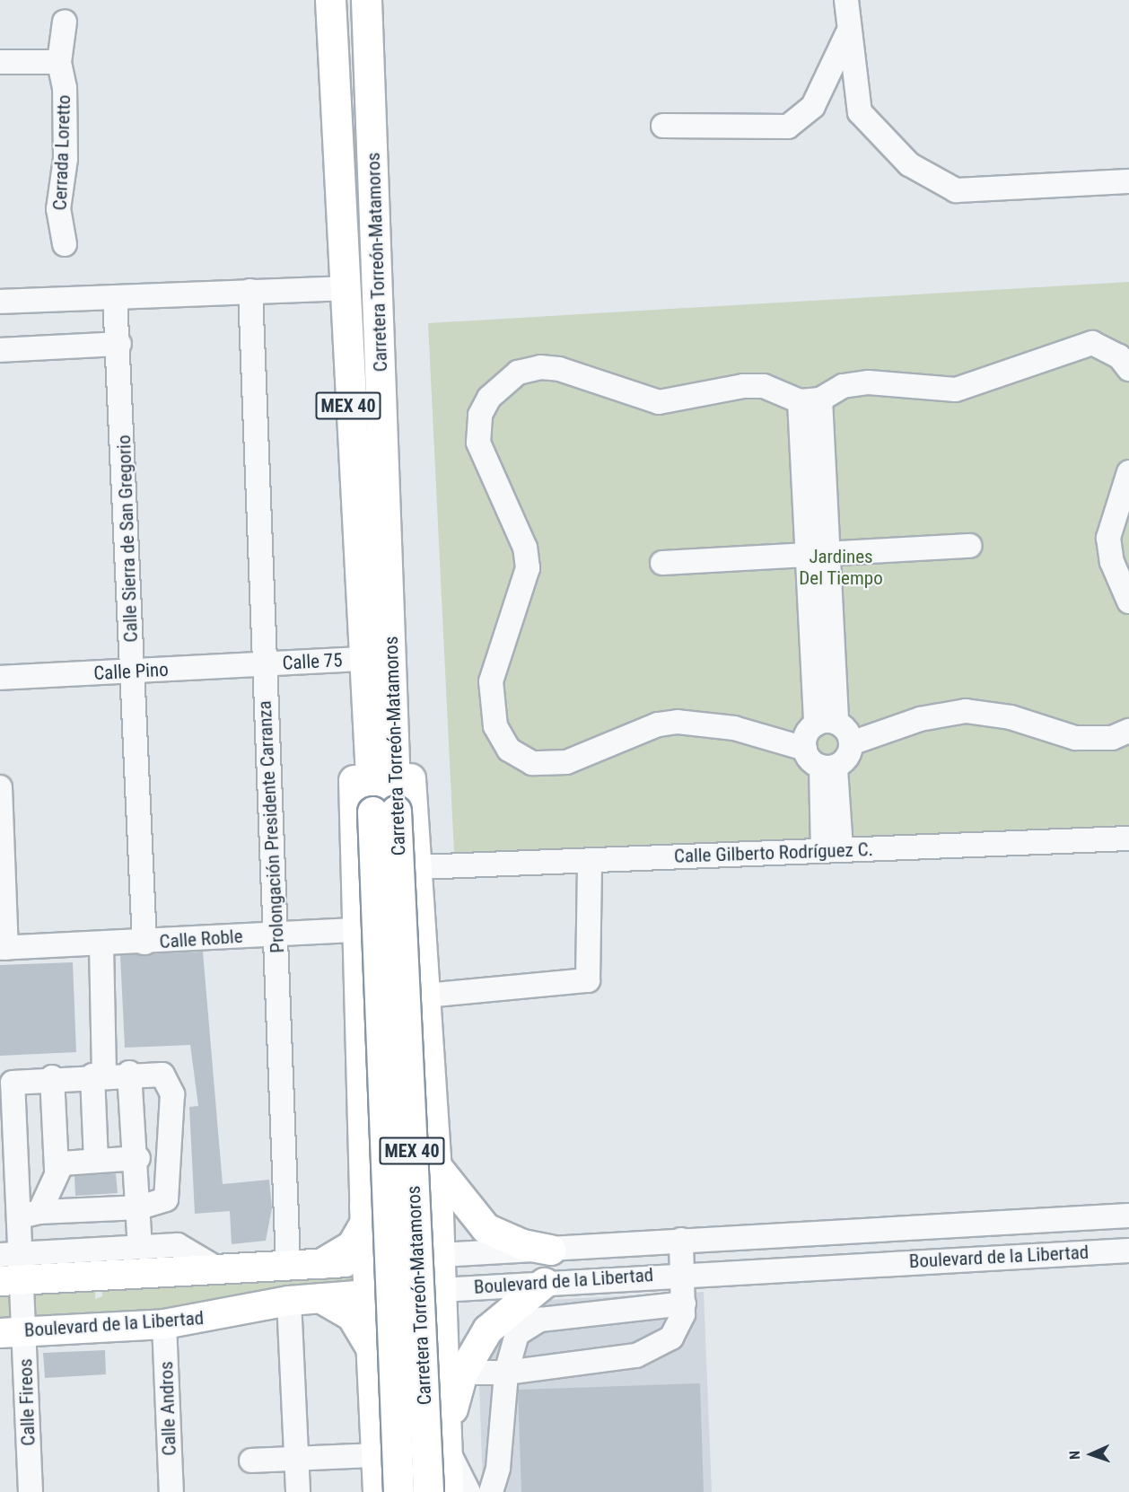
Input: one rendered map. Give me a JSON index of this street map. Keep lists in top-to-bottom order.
{
  "streets": {
    "highway": ["Carretera Torreón-Matamoros", "MEX 40"],
    "main road": ["Boulevard de la Libertad"],
    "street": [
      "Cerrada Loretto",
      "Calle Sierra de San Gregorio",
      "Calle 75",
      "Calle Pino",
      "Prolongación Presidente Carranza",
      "Calle Gilberto Rodríguez C.",
      "Calle Roble",
      "Calle Fireos",
      "Calle Andros"
    ]
  },
  "crossings": [
    ["Carretera Torreón-Matamoros", "MEX 40"],
    ["MEX 40", "Calle 75"],
    ["Calle Sierra de San Gregorio", "Calle Pino"],
    ["Calle Sierra de San Gregorio", "Calle Roble"],
    ["Calle 75", "Calle Pino"],
    ["Calle 75", "Prolongación Presidente Carranza"],
    ["Calle Pino", "Prolongación Presidente Carranza"],
    ["Prolongación Presidente Carranza", "Calle Roble"],
    ["Prolongación Presidente Carranza", "Boulevard de la Libertad"],
    ["Boulevard de la Libertad", "Calle Fireos"],
    ["Boulevard de la Libertad", "Calle Andros"]
  ],
  "parks": ["Jardines Del Tiempo"],
  "north": "left"
}
